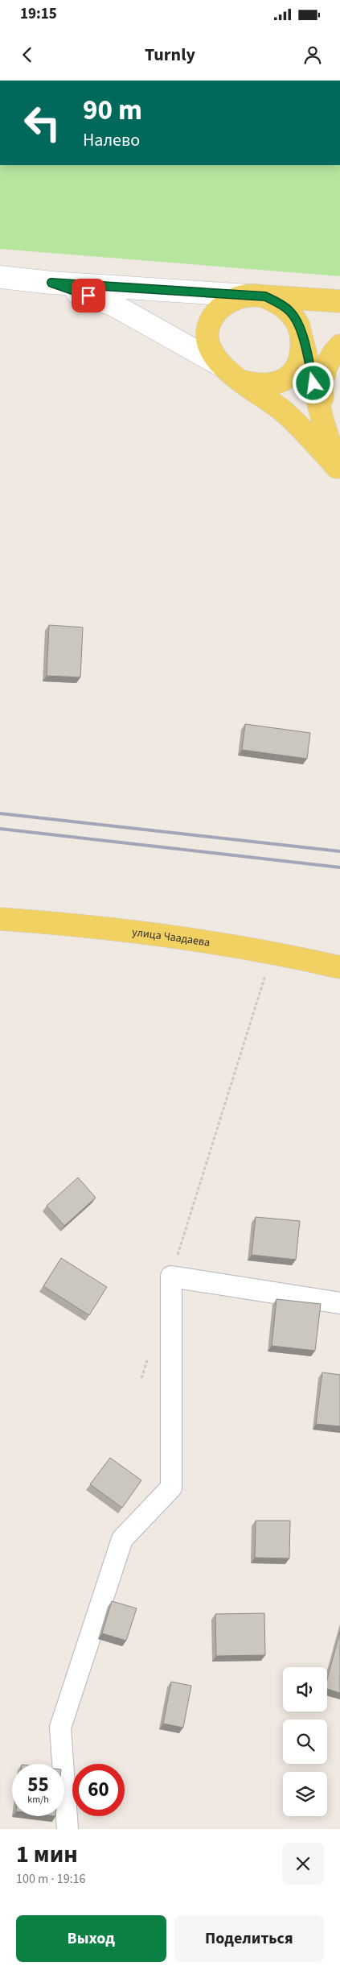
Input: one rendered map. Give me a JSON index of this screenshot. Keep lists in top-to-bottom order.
{
  "streets": {
    "main road": ["улица Чаадаева"]
  },
  "page": {
    "status": "19:15",
    "header": "Turnly",
    "turn": ["90 m", "Налево"],
    "speed": "55 km/h",
    "limit": "60",
    "heading": ["1 мин", "100 m · 19:16"],
    "buttons": ["Выход", "Поделиться"]
  }
}
